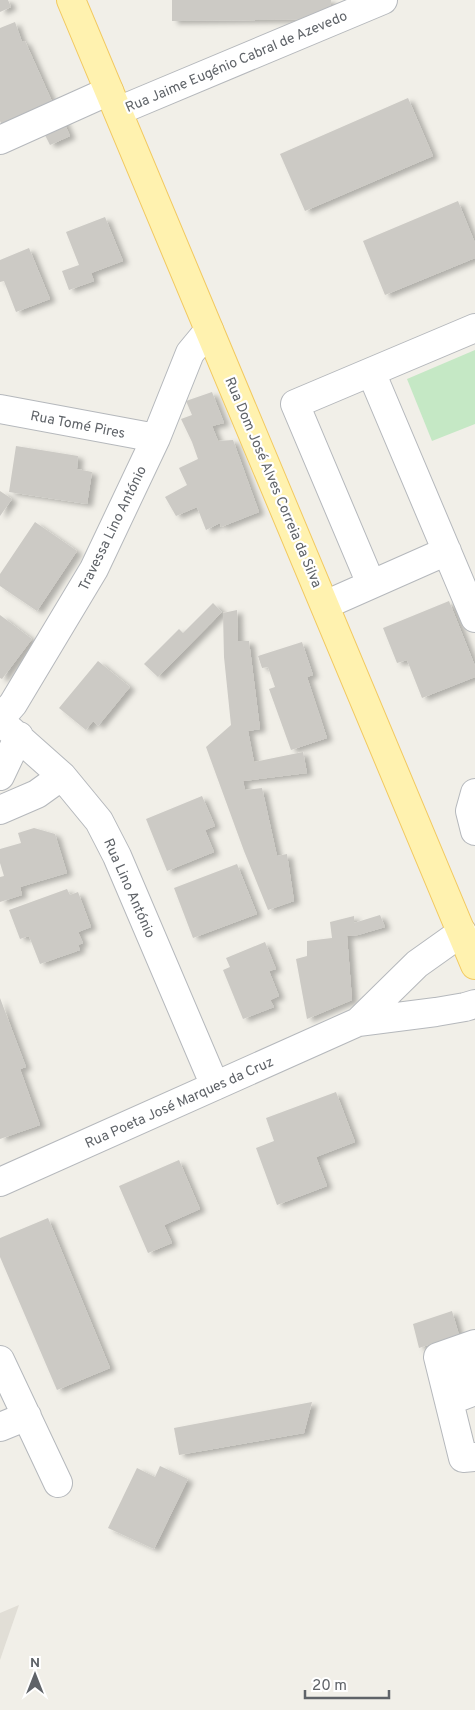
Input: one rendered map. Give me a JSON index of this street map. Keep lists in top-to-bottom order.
{
  "streets": {
    "main road": ["Rua Dom José Alves Correia da Silva"],
    "street": [
      "Rua Jaime Eugénio Cabral de Azevedo",
      "Rua Tomé Pires",
      "Travessa Lino António",
      "Rua Lino António",
      "Rua Poeta José Marques da Cruz"
    ]
  },
  "crossings": [
    ["Rua Jaime Eugénio Cabral de Azevedo", "Rua Dom José Alves Correia da Silva"],
    ["Rua Tomé Pires", "Travessa Lino António"],
    ["Rua Dom José Alves Correia da Silva", "Travessa Lino António"],
    ["Rua Dom José Alves Correia da Silva", "Rua Poeta José Marques da Cruz"],
    ["Travessa Lino António", "Rua Lino António"],
    ["Rua Lino António", "Rua Poeta José Marques da Cruz"]
  ],
  "scale_bar": "20 m",
  "north": "top"
}
